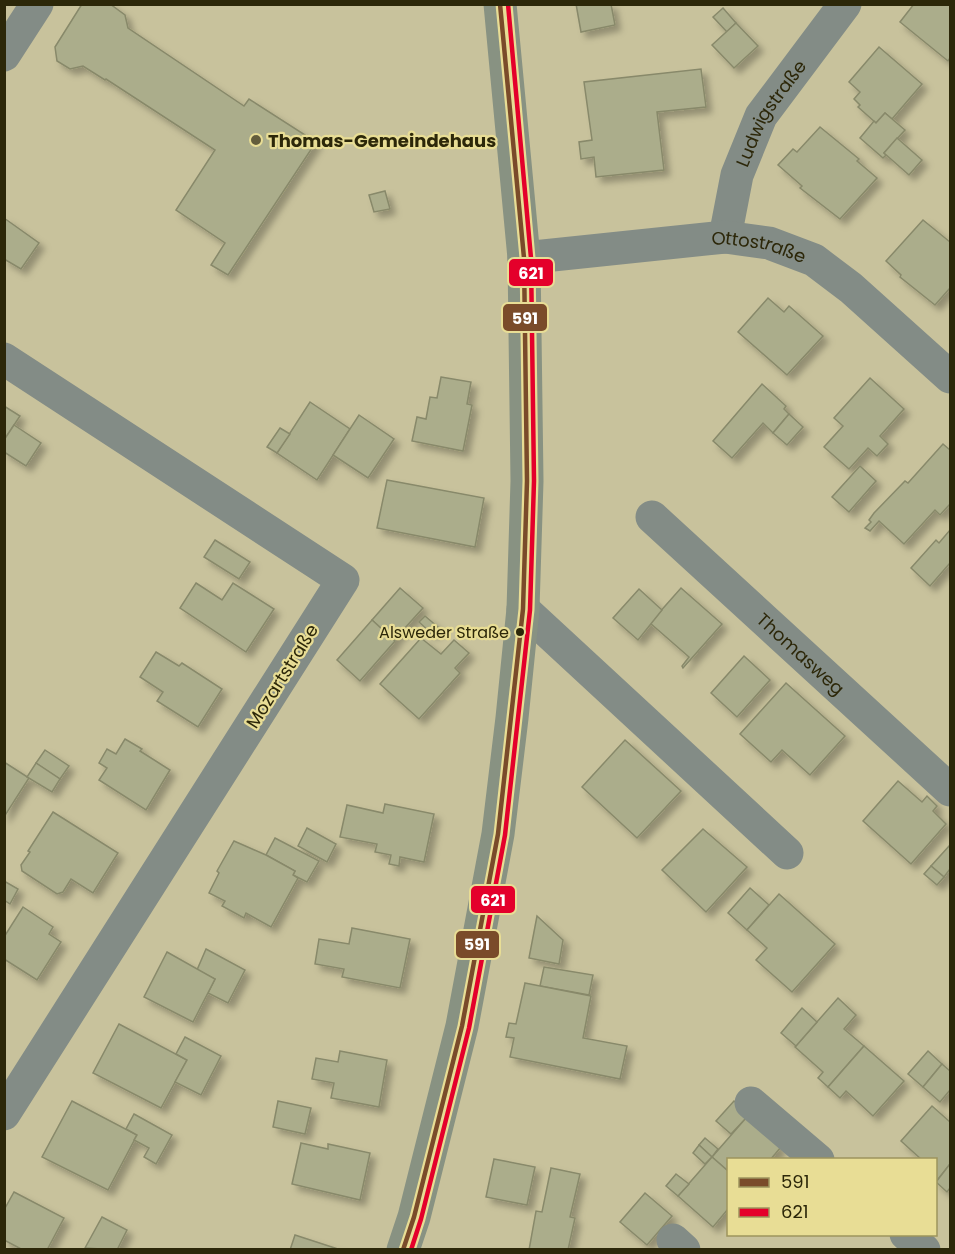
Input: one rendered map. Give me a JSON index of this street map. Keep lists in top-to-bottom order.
{
  "streets": {
    "street": [
      "Ludwigstraße",
      "Ottostraße",
      "Thomasweg",
      "Mozartstraße"
    ]
  },
  "crossings": [
    ["Ludwigstraße", "Ottostraße"]
  ],
  "places": ["Thomas-Gemeindehaus", "Alsweder Straße"],
  "lines": ["transit line 591", "transit line 621"],
  "legend": ["591", "621"]
}
